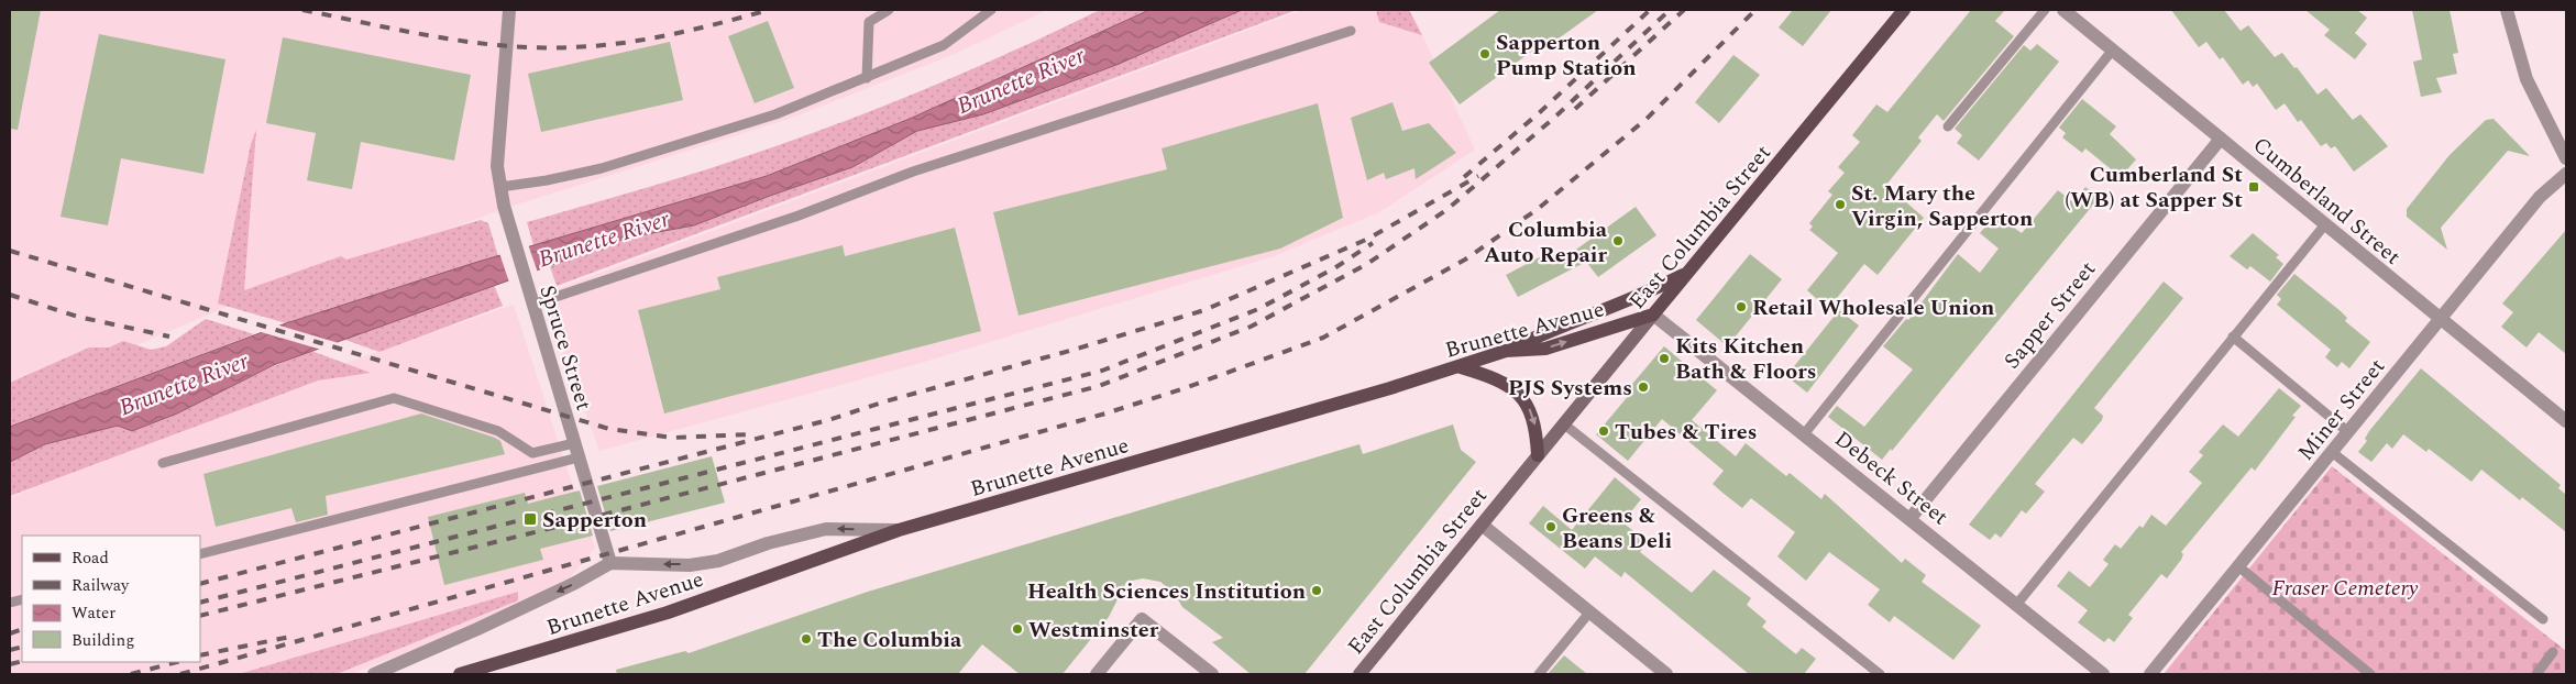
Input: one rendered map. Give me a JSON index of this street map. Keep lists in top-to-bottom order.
{
  "streets": {
    "main road": ["East Columbia Street", "Brunette Avenue"],
    "street": [
      "Cumberland Street",
      "Sapper Street",
      "Spruce Street",
      "Miner Street",
      "Debeck Street"
    ]
  },
  "crossings": [
    ["Cumberland Street", "Sapper Street"],
    ["Cumberland Street", "Miner Street"],
    ["East Columbia Street", "Brunette Avenue"],
    ["East Columbia Street", "Debeck Street"],
    ["Sapper Street", "Debeck Street"],
    ["Brunette Avenue", "Debeck Street"]
  ],
  "water": ["Brunette River"],
  "parks": ["Fraser Cemetery"],
  "places": {
    "other": [
      "Sapperton Pump Station",
      "St. Mary the Virgin, Sapperton",
      "Columbia Auto Repair",
      "Retail Wholesale Union",
      "Kits Kitchen Bath & Floors",
      "PJS Systems",
      "Tubes & Tires",
      "Greens & Beans Deli",
      "Health Sciences Institution",
      "Westminster",
      "The Columbia"
    ],
    "transit": ["Cumberland St (WB) at Sapper St", "Sapperton"]
  },
  "legend": [
    "Road",
    "Railway",
    "Water",
    "Building"
  ]
}
